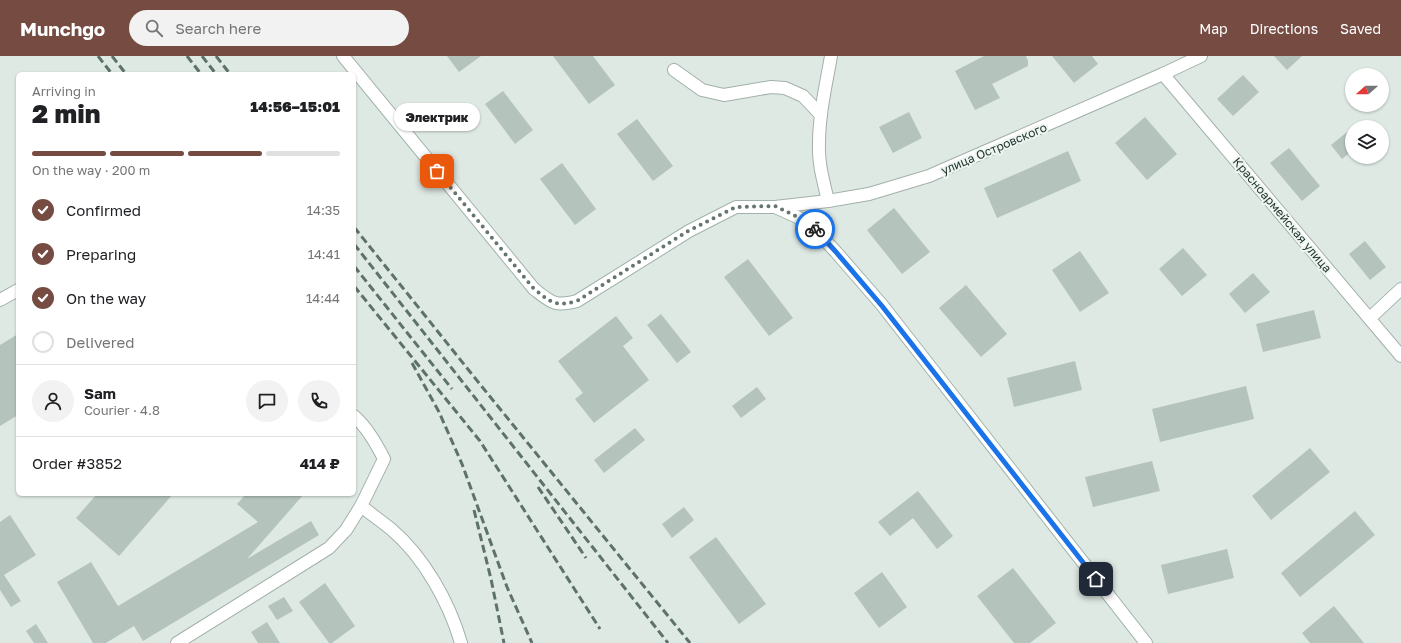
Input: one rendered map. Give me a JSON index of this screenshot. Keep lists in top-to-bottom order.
{
  "streets": {
    "street": ["улица Островского", "Красноармейская улица"]
  },
  "crossings": [
    ["улица Островского", "Красноармейская улица"]
  ],
  "places": ["Электрик"],
  "north": "left",
  "page": {
    "header": "Munchgo",
    "search": "Search here",
    "nav": ["Map", "Directions", "Saved"],
    "heading": ["2 min", "Arriving in", "14:56–15:01"],
    "panel": [
      "Sam",
      "Courier · 4.8",
      "Order #3852",
      "414 ₽"
    ],
    "bubble": "Электрик",
    "bar": "On the way · 200 m",
    "list": [
      ["Confirmed", "14:35"],
      ["Preparing", "14:41"],
      ["On the way", "14:44"],
      "Delivered"
    ]
  }
}
